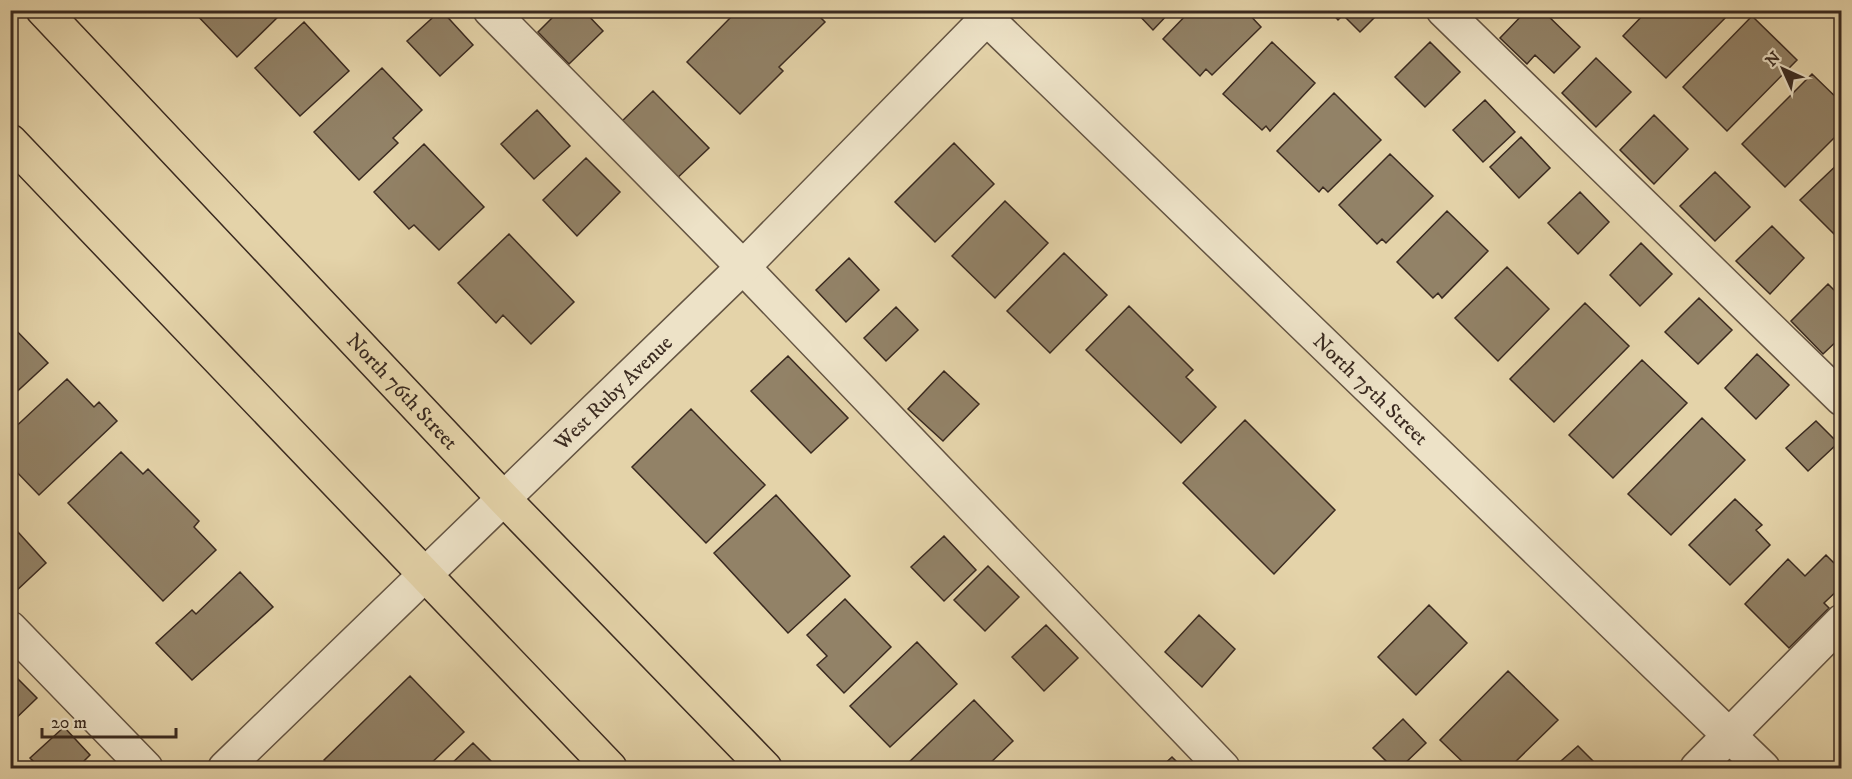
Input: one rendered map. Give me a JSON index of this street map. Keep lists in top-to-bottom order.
{
  "streets": {
    "main road": ["North 76th Street"],
    "street": ["North 75th Street", "West Ruby Avenue"]
  },
  "crossings": [
    ["North 75th Street", "West Ruby Avenue"],
    ["North 76th Street", "West Ruby Avenue"]
  ],
  "scale_bar": "20 m",
  "north": "top left"
}
